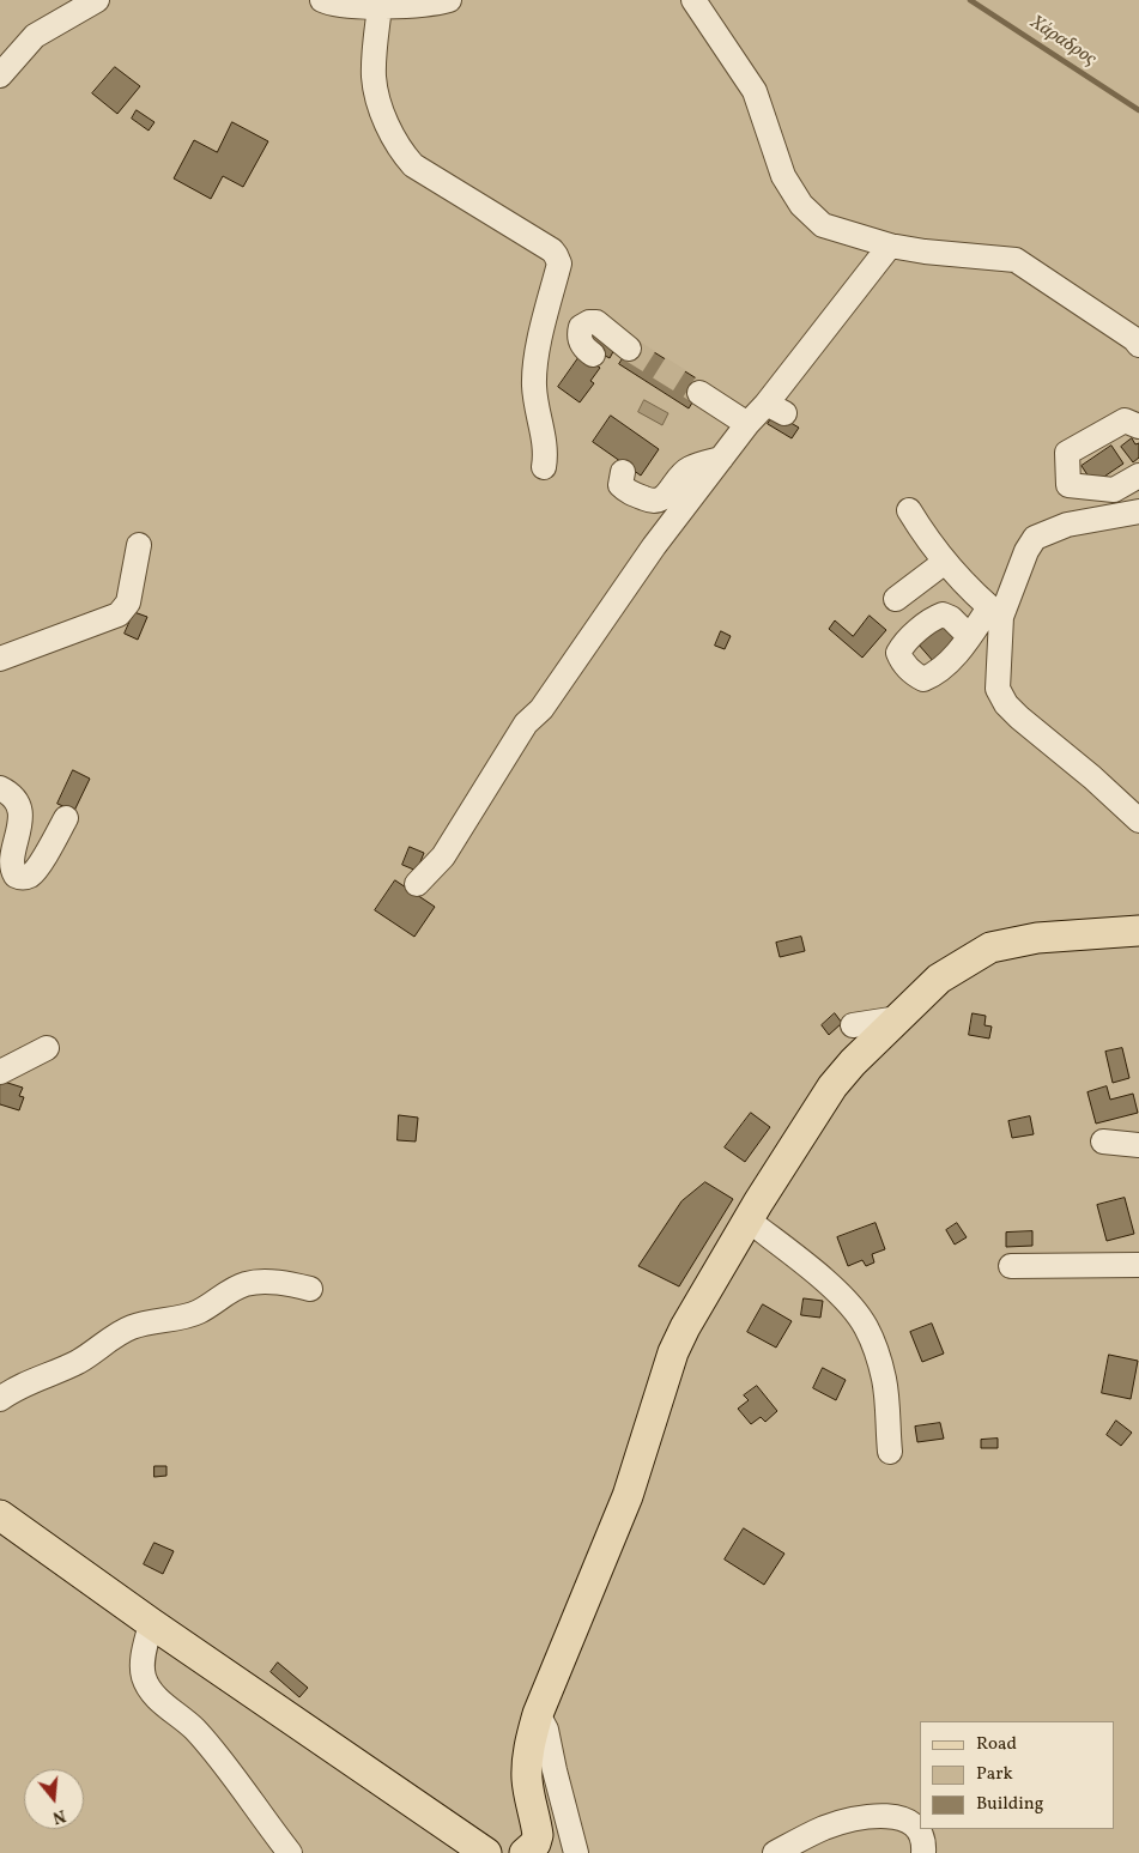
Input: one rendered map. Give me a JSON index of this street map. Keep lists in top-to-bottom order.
{
  "water": ["Χάραδρος"],
  "legend": ["Road", "Park", "Building"],
  "north": "bottom"
}
